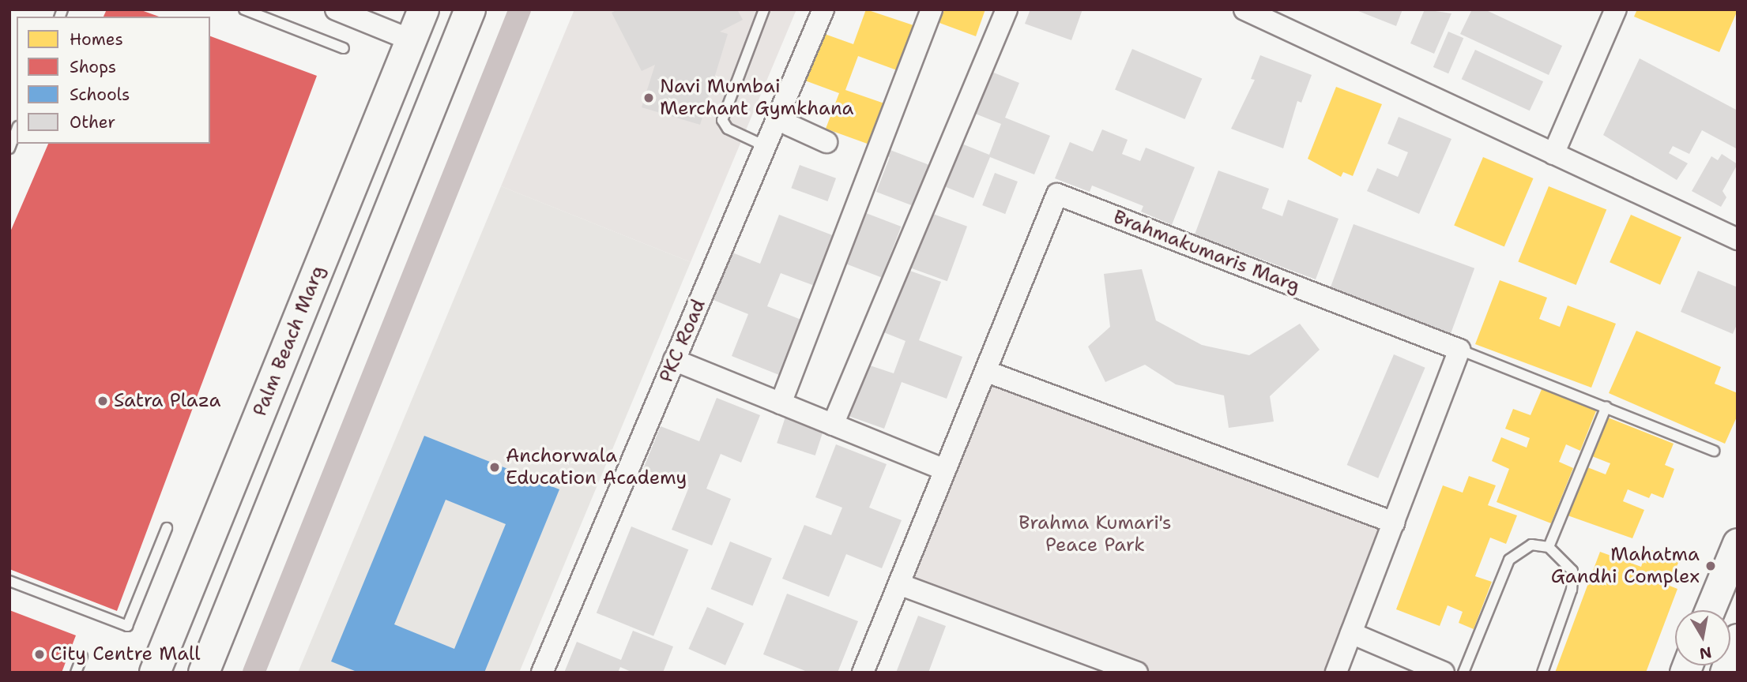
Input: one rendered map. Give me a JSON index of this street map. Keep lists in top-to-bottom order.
{
  "streets": {
    "main road": ["Palm Beach Marg"],
    "street": ["Brahmakumaris Marg", "PKC Road"]
  },
  "parks": ["Brahma Kumari's Peace Park"],
  "places": [
    "Navi Mumbai Merchant Gymkhana",
    "Satra Plaza",
    "Anchorwala Education Academy",
    "Mahatma Gandhi Complex",
    "City Centre Mall"
  ],
  "legend": [
    "Homes",
    "Shops",
    "Schools",
    "Other"
  ],
  "north": "bottom"
}
